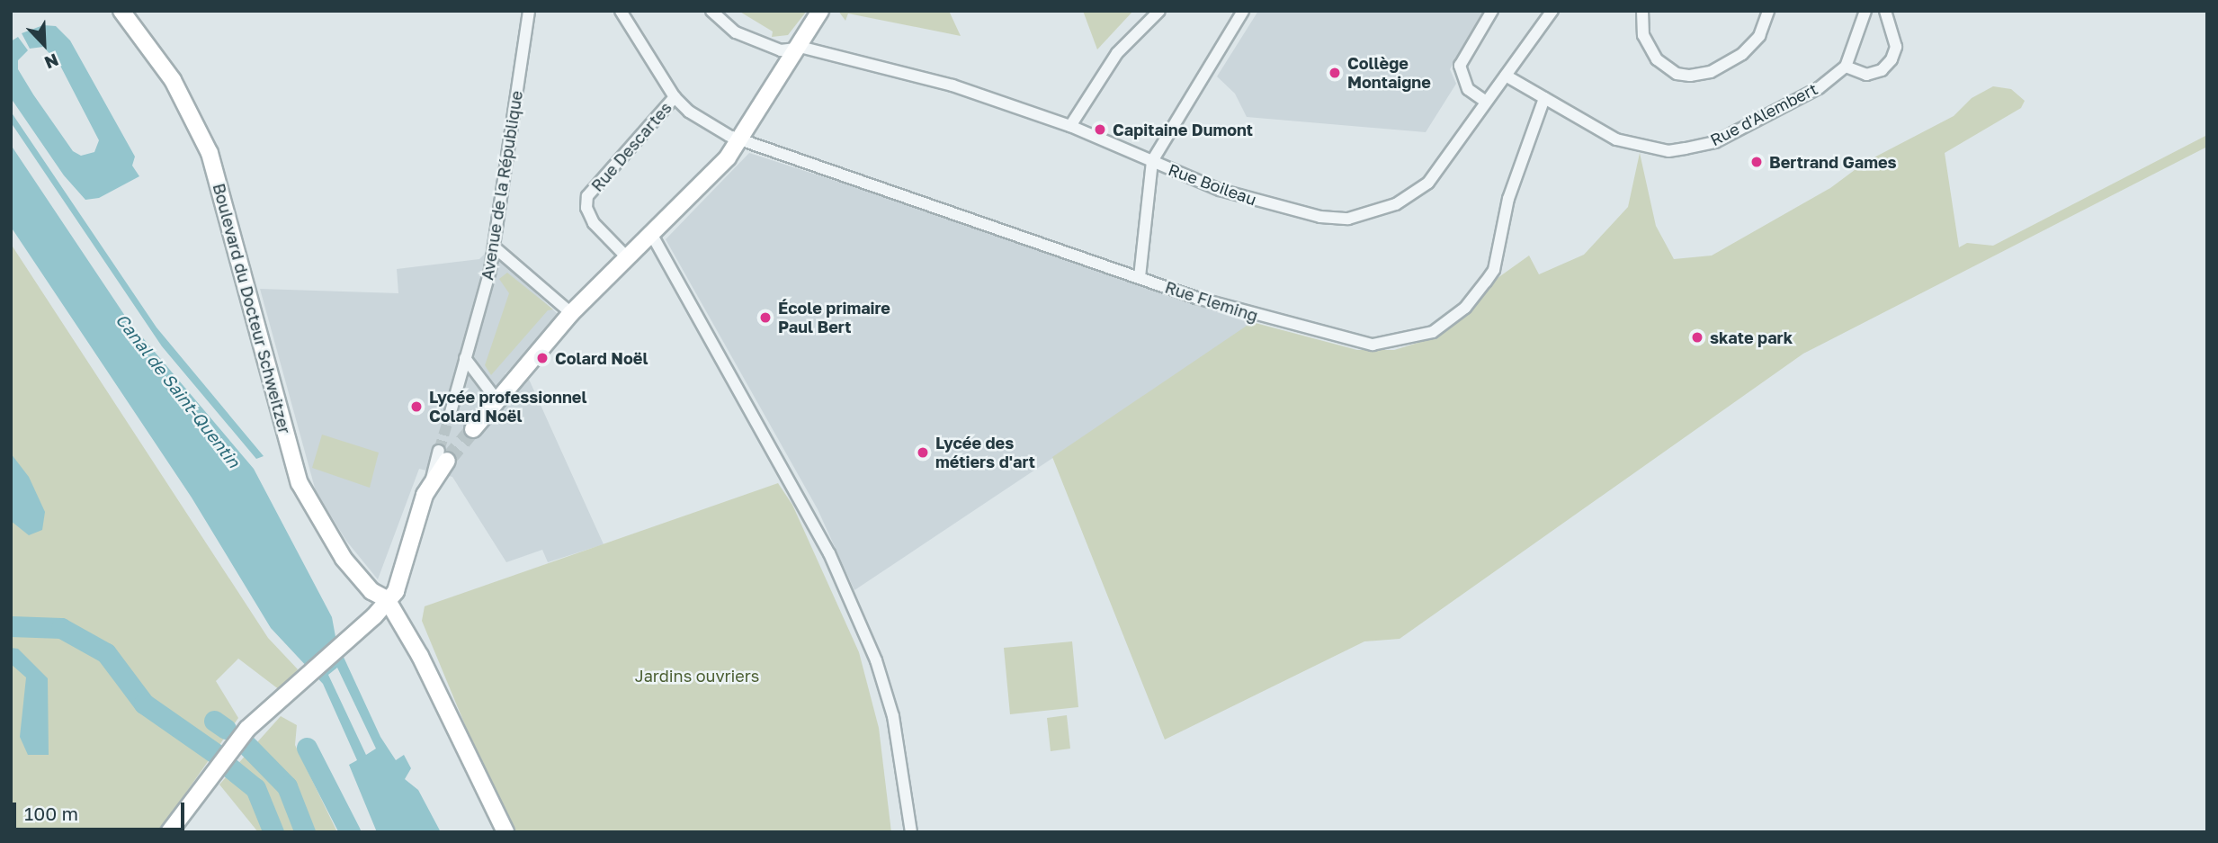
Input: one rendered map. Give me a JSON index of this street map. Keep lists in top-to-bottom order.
{
  "streets": {
    "street": [
      "Rue d'Alembert",
      "Rue Descartes",
      "Rue Boileau",
      "Avenue de la République",
      "Rue Fleming",
      "Boulevard du Docteur Schweitzer"
    ]
  },
  "crossings": [
    ["Rue d'Alembert", "Rue Boileau"],
    ["Rue d'Alembert", "Rue Fleming"],
    ["Rue Descartes", "Rue Fleming"]
  ],
  "water": ["Canal de Saint-Quentin"],
  "parks": ["Jardins ouvriers"],
  "places": [
    "Collège Montaigne",
    "Capitaine Dumont",
    "Bertrand Games",
    "École primaire Paul Bert",
    "skate park",
    "Colard Noël",
    "Lycée professionnel Colard Noël",
    "Lycée des métiers d'art"
  ],
  "scale_bar": "100 m",
  "north": "bottom right"
}
